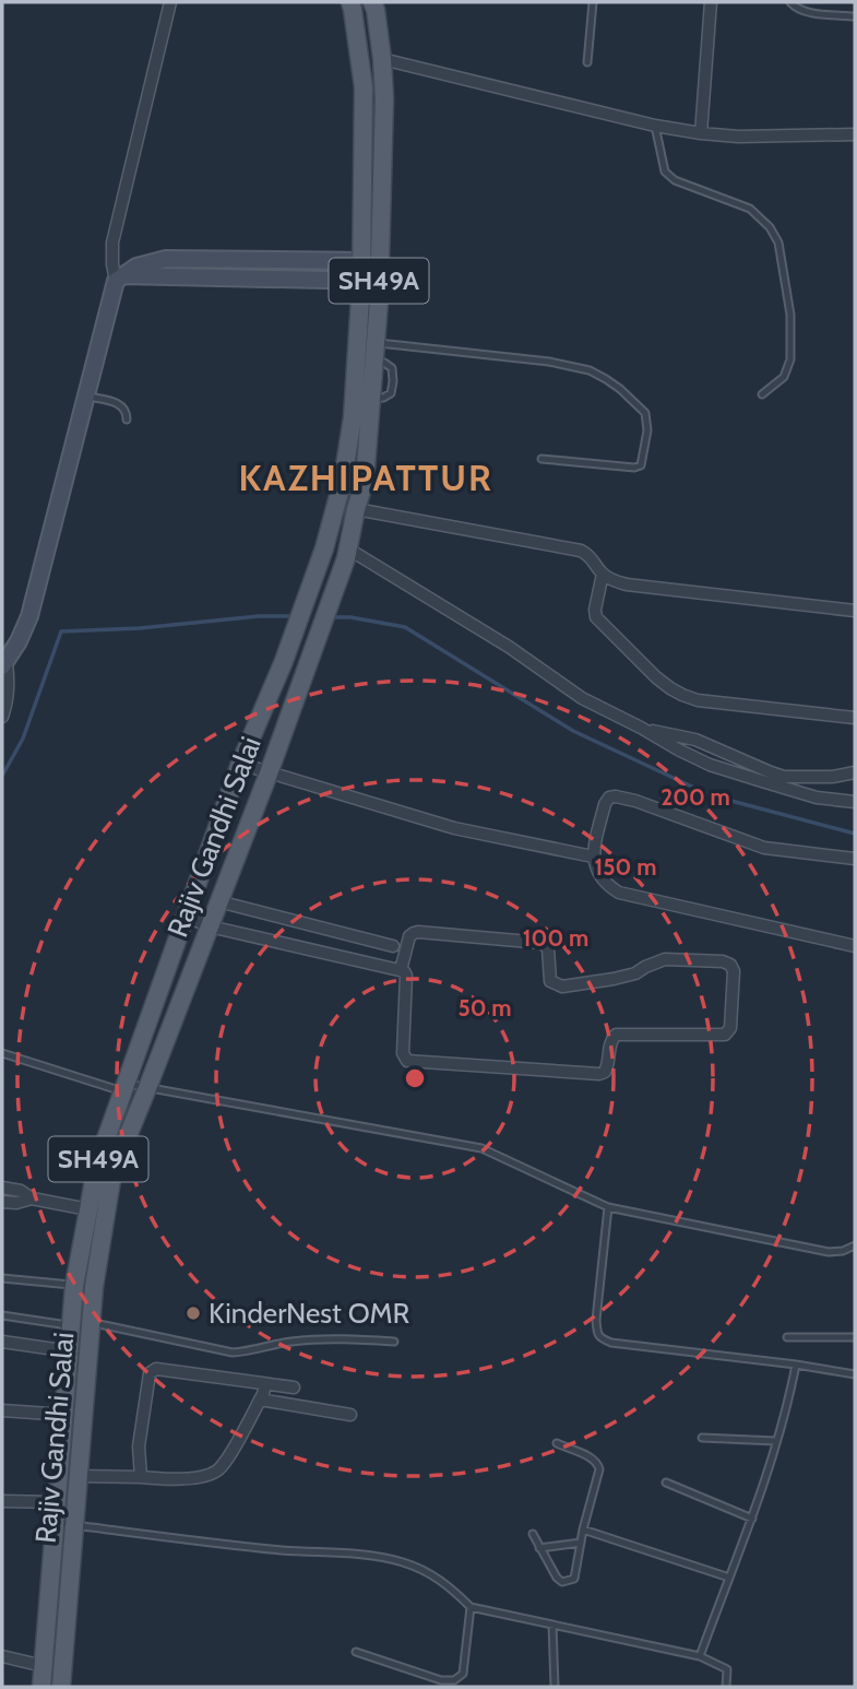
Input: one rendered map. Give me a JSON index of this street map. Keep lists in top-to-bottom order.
{
  "streets": {
    "main road": ["SH49A", "Rajiv Gandhi Salai"]
  },
  "districts": ["KAZHIPATTUR"],
  "places": ["KinderNest OMR"],
  "rings": [
    "200 m",
    "150 m",
    "100 m",
    "50 m"
  ]
}
